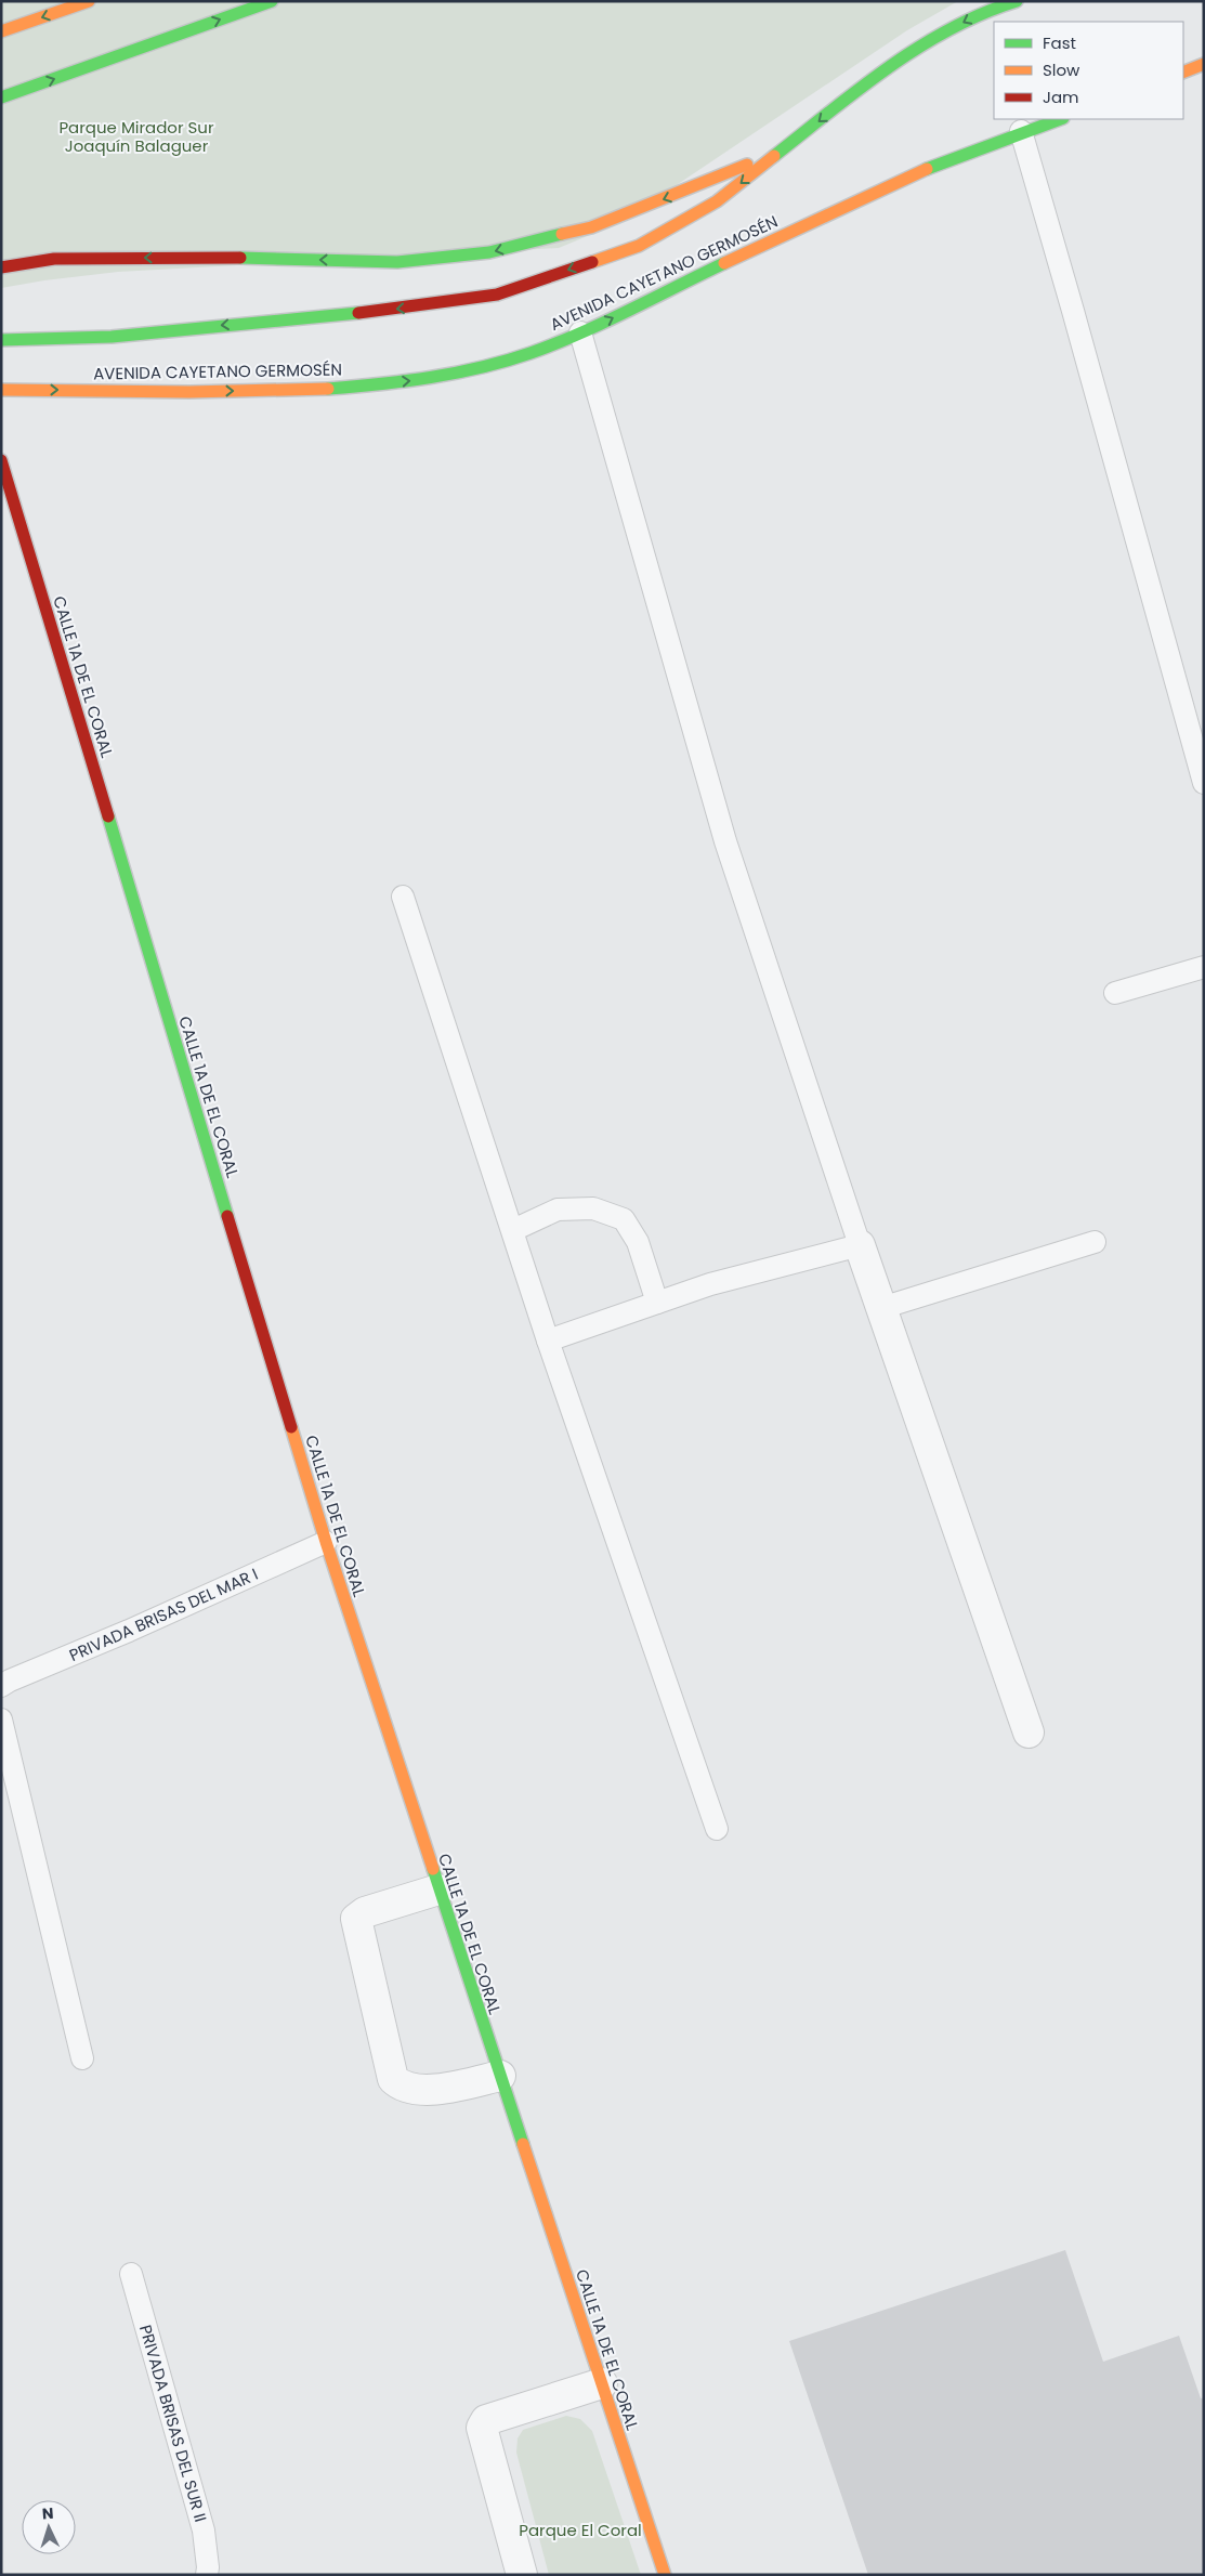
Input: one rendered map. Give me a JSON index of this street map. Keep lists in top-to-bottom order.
{
  "streets": {
    "street": ["AVENIDA CAYETANO GERMOSÉN", "CALLE 1A DE EL CORAL"],
    "lane": ["PRIVADA BRISAS DEL MAR I", "PRIVADA BRISAS DEL SUR II"]
  },
  "crossings": [
    ["CALLE 1A DE EL CORAL", "PRIVADA BRISAS DEL MAR I"]
  ],
  "parks": ["Parque Mirador Sur Joaquín Balaguer", "Parque El Coral"],
  "legend": ["Fast", "Slow", "Jam"],
  "north": "top"
}
